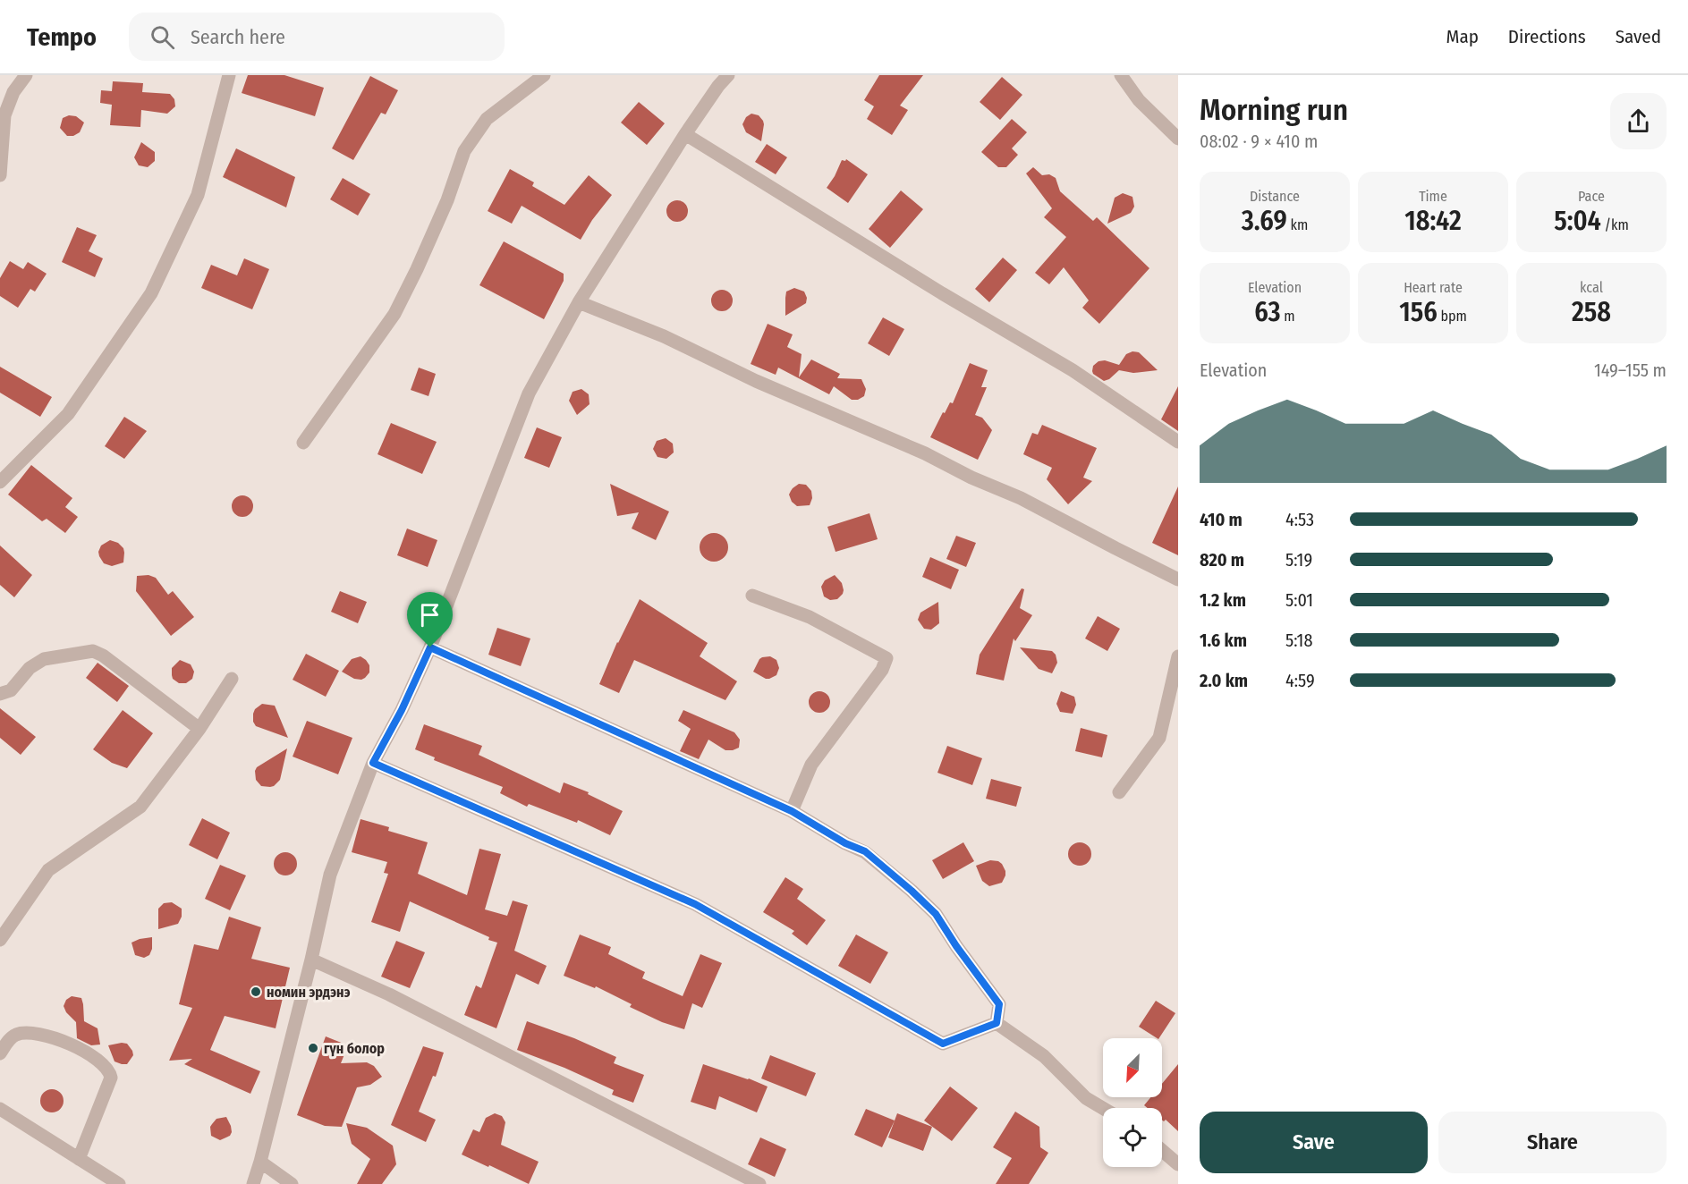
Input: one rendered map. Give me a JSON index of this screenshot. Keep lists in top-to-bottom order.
{
  "places": ["номин эрдэнэ", "гүн болор"],
  "north": "bottom left",
  "page": {
    "header": "Tempo",
    "search": "Search here",
    "nav": ["Map", "Directions", "Saved"],
    "heading": ["Morning run", "08:02 · 9 × 410 m"],
    "stats": [
      ["Distance", "3.69 km"],
      ["Time", "18:42"],
      ["Pace", "5:04 /km"],
      ["Elevation", "63 m"],
      ["Heart rate", "156 bpm"],
      ["kcal", "258"]
    ],
    "chart": ["Elevation", "149–155 m"],
    "list": [
      {
        "name": "410 m",
        "note": "4:53"
      },
      {
        "name": "820 m",
        "note": "5:19"
      },
      {
        "name": "1.2 km",
        "note": "5:01"
      },
      {
        "name": "1.6 km",
        "note": "5:18"
      },
      {
        "name": "2.0 km",
        "note": "4:59"
      }
    ],
    "buttons": ["Save", "Share"]
  }
}
